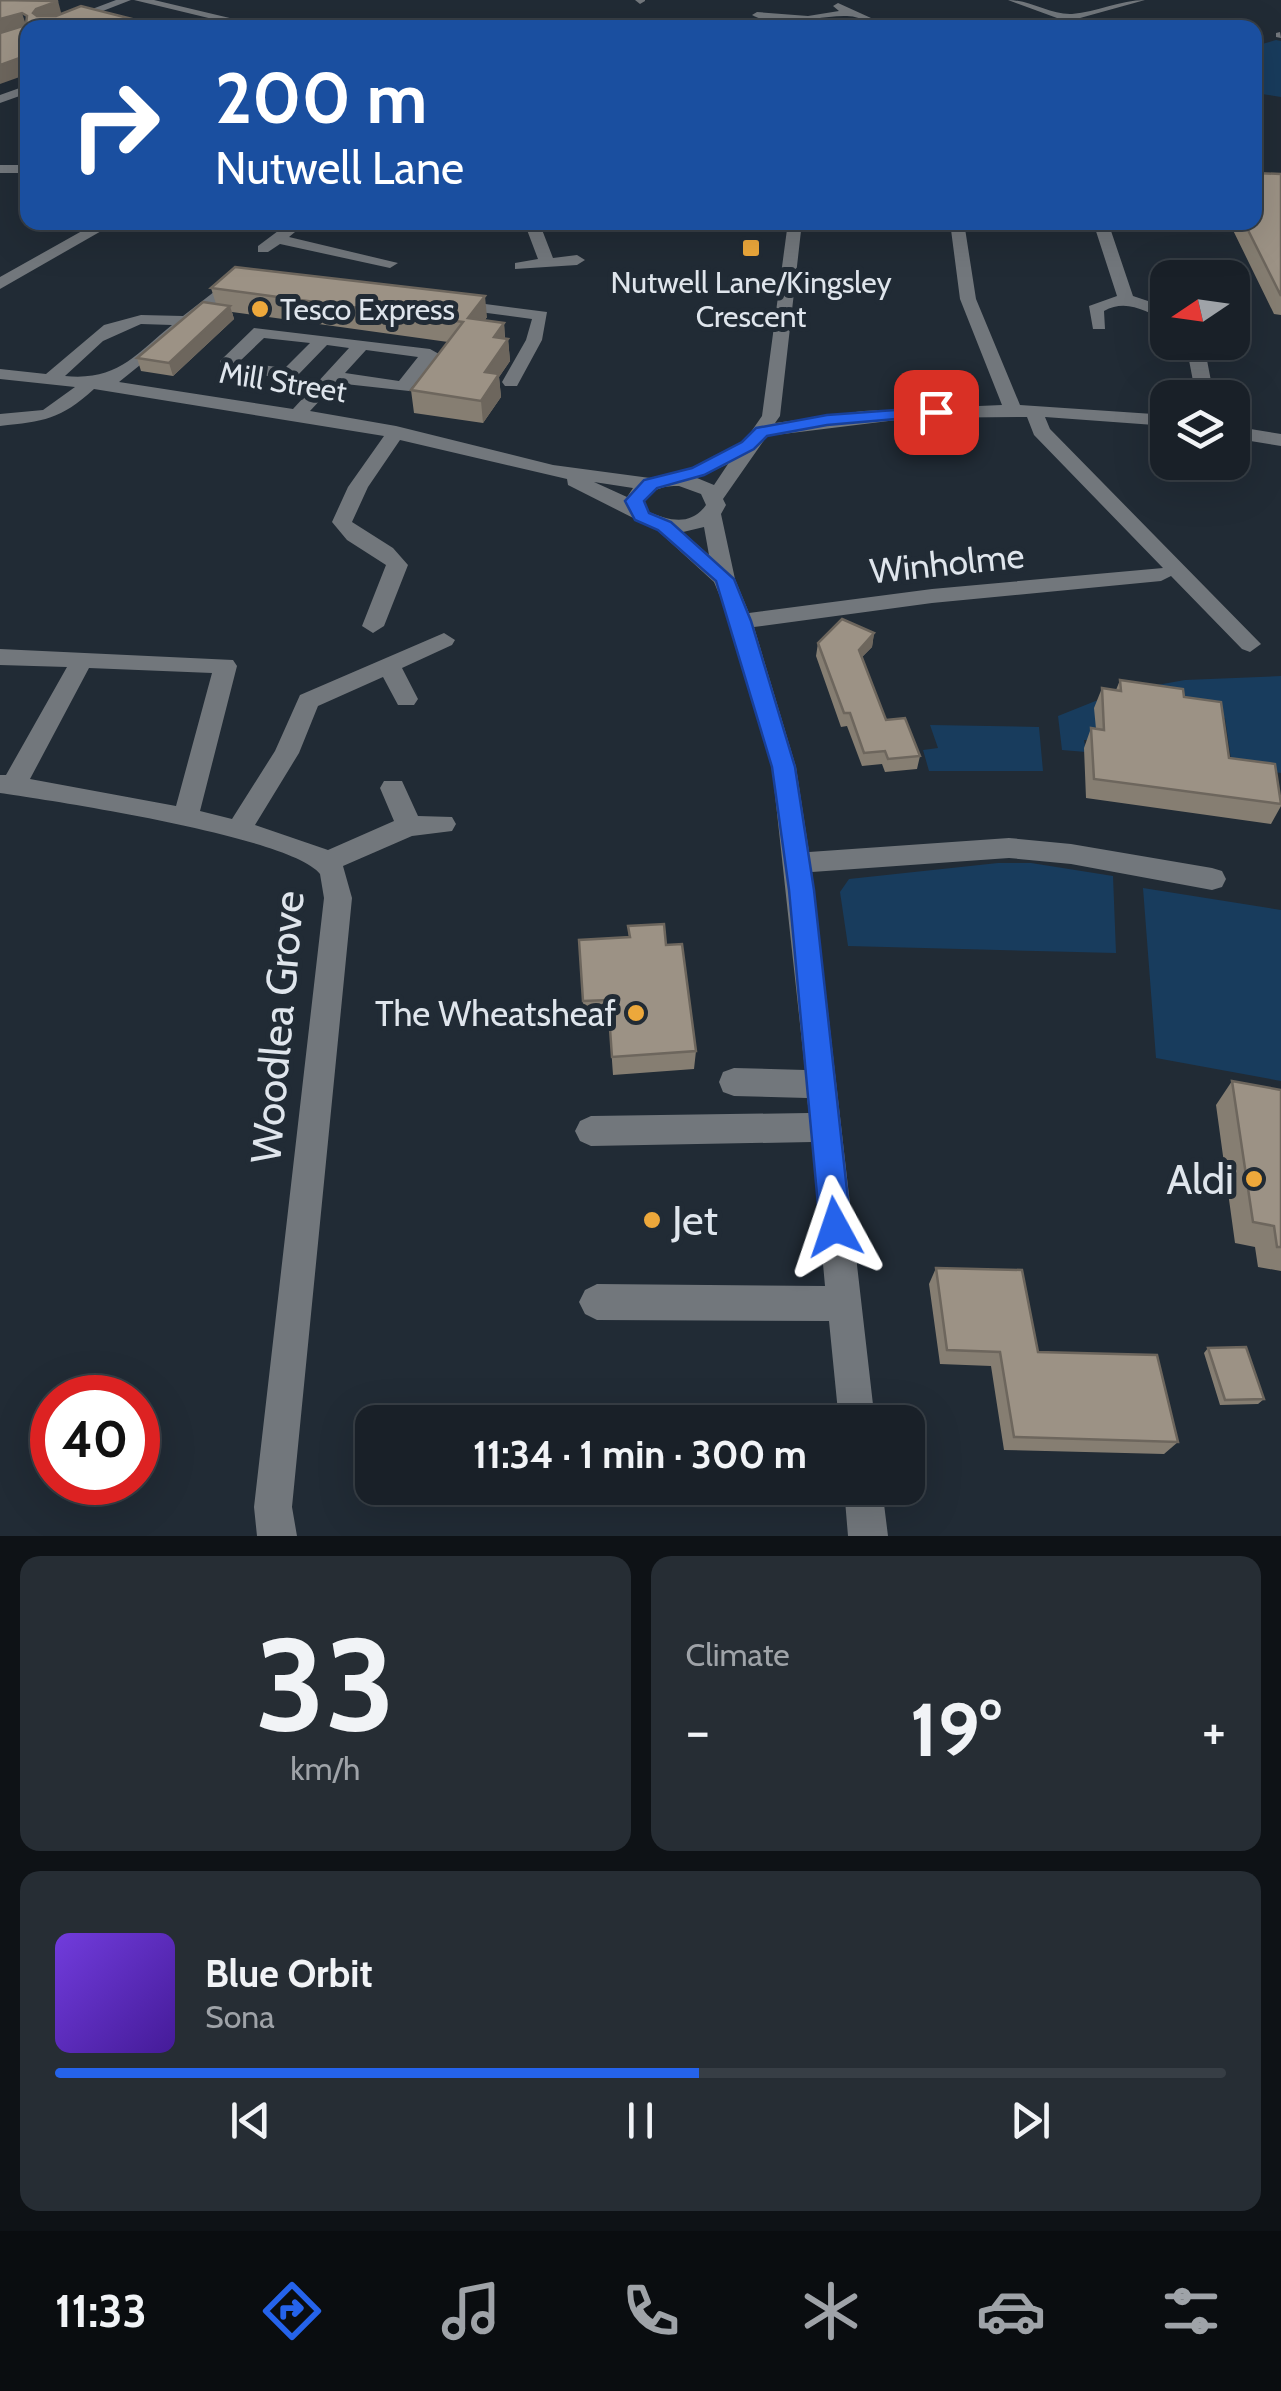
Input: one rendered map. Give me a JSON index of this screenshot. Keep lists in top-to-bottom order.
{
  "streets": {
    "street": ["Mill Street", "Winholme", "Woodlea Grove"]
  },
  "places": {
    "transit": ["Nutwell Lane/Kingsley Crescent"],
    "other": [
      "Tesco Express",
      "The Wheatsheaf",
      "Aldi",
      "Jet"
    ]
  },
  "north": "left",
  "page": {
    "turn": ["200 m", "Nutwell Lane"],
    "limit": "40",
    "trip": "11:34 · 1 min · 300 m",
    "tile": [
      ["33", "km/h"],
      "Climate"
    ],
    "heat": ["−", "19°", "+"],
    "song": ["Blue Orbit", "Sona"],
    "tabs": "11:33"
  }
}
